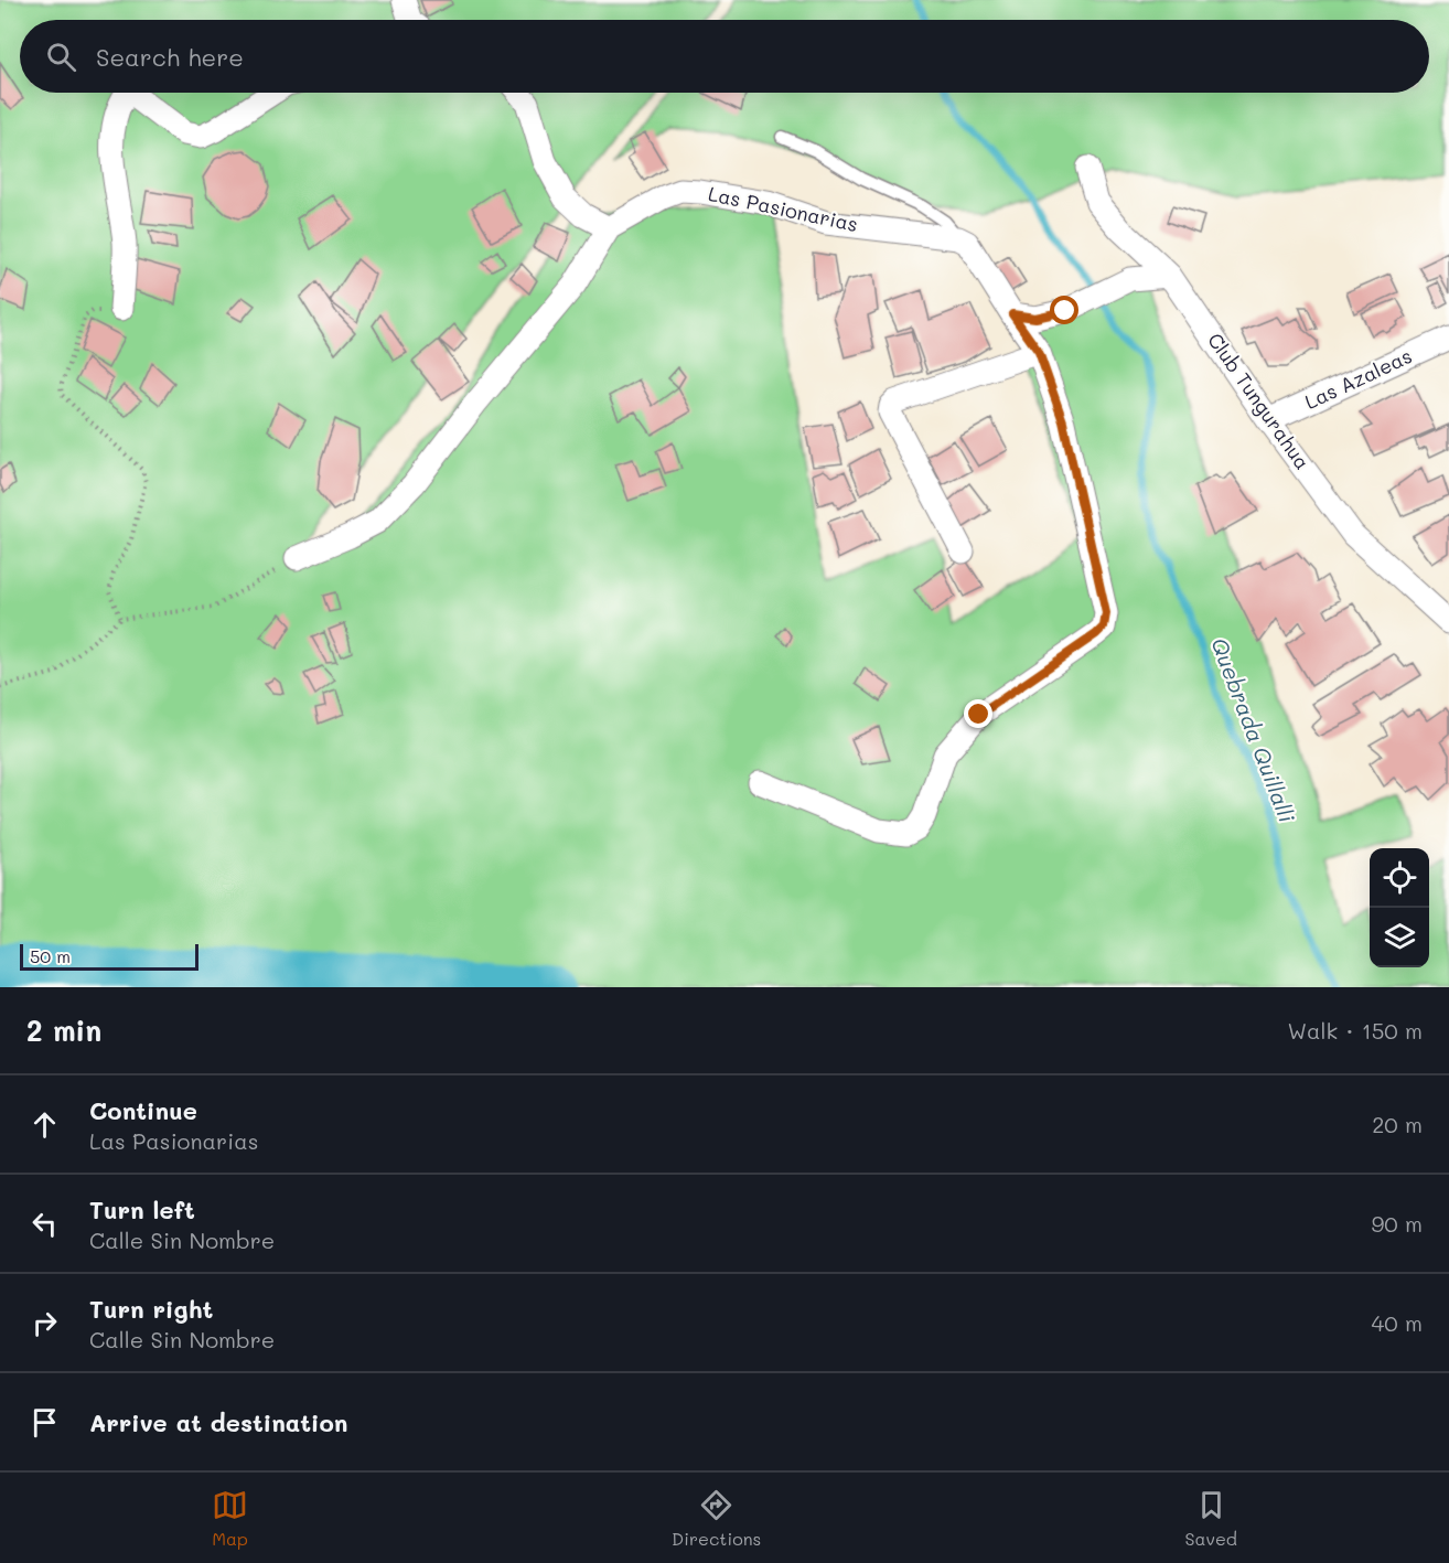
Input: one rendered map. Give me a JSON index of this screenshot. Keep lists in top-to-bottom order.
{
  "streets": {
    "street": ["Las Pasionarias", "Las Azaleas", "Club Tungurahua"]
  },
  "crossings": [
    ["Las Azaleas", "Club Tungurahua"]
  ],
  "water": ["Quebrada Quillalli"],
  "scale_bar": "50 m",
  "page": {
    "search": "Search here",
    "scale": "50 m",
    "heading": ["2 min", "Walk · 150 m"],
    "list": [
      ["Continue", "Las Pasionarias", "20 m"],
      ["Turn left", "Calle Sin Nombre", "90 m"],
      ["Turn right", "Calle Sin Nombre", "40 m"],
      "Arrive at destination"
    ],
    "nav": ["Map", "Directions", "Saved"]
  }
}
